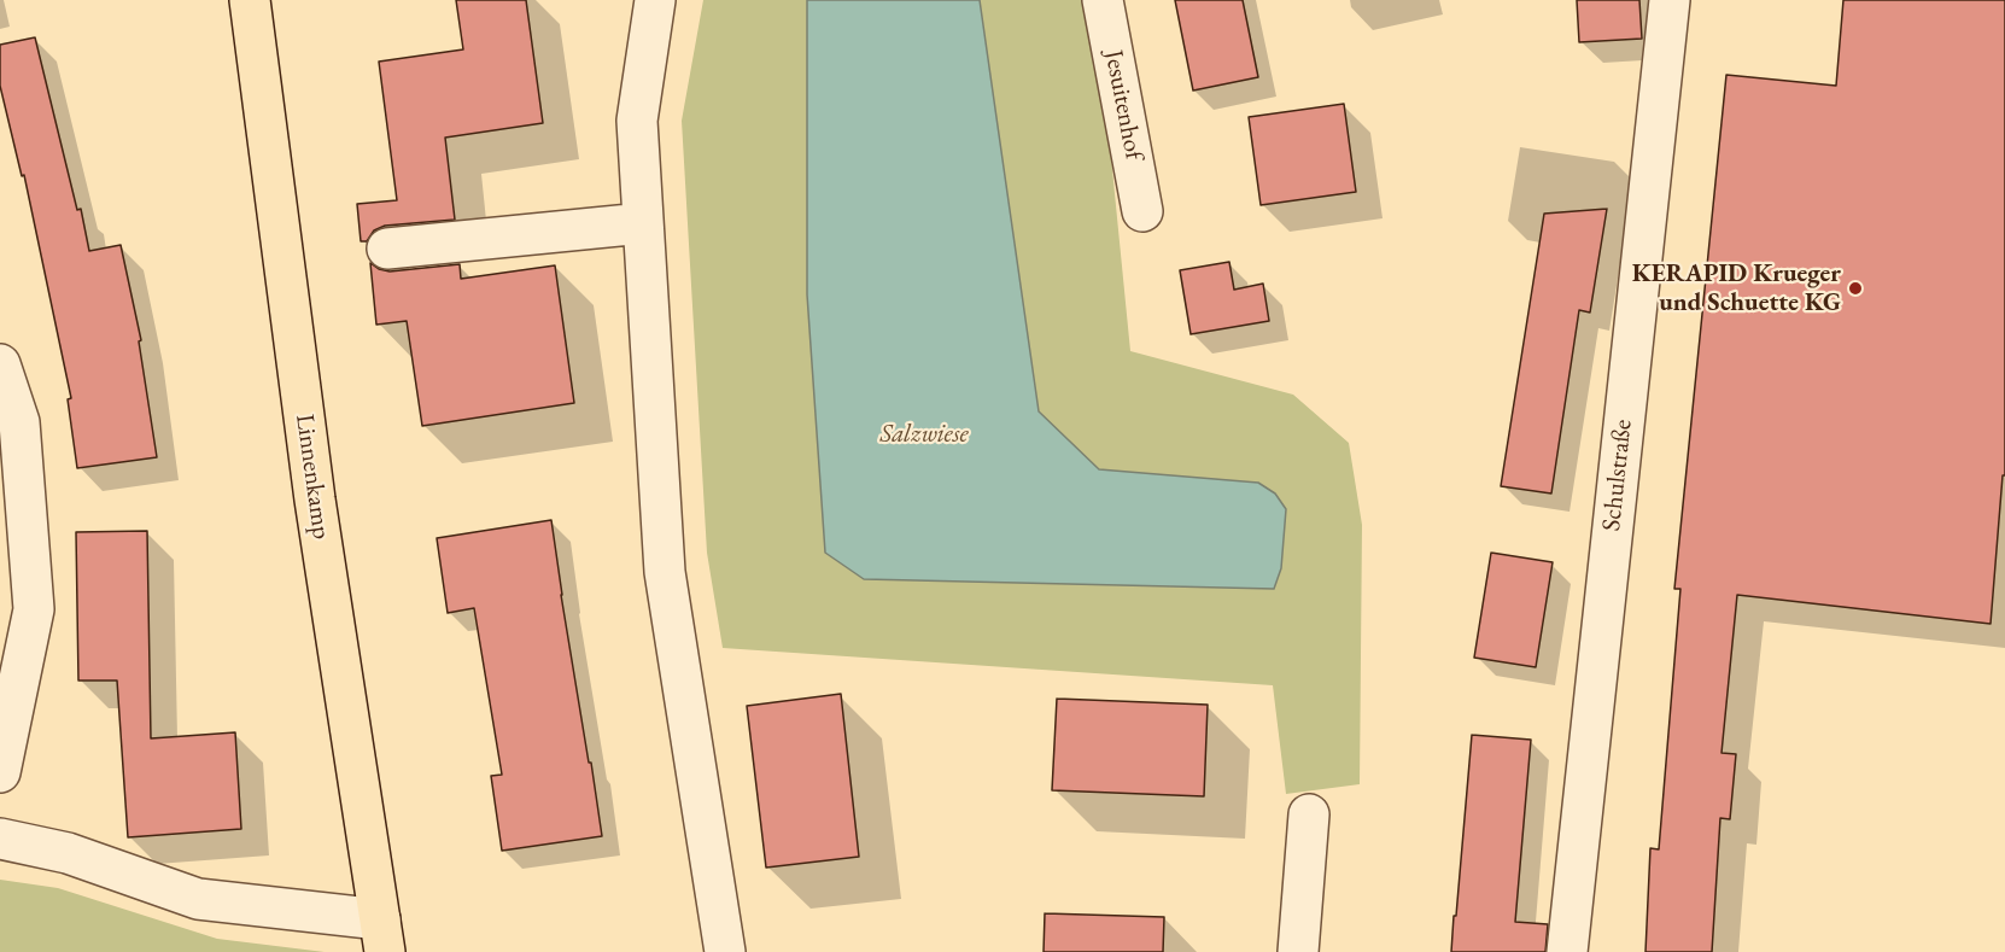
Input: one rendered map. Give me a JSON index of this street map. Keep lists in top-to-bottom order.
{
  "streets": {
    "main road": ["Linnenkamp"],
    "street": ["Jesuitenhof", "Schulstraße"]
  },
  "parks": ["Salzwiese"],
  "places": ["KERAPID Krueger und Schuette KG"]
}
